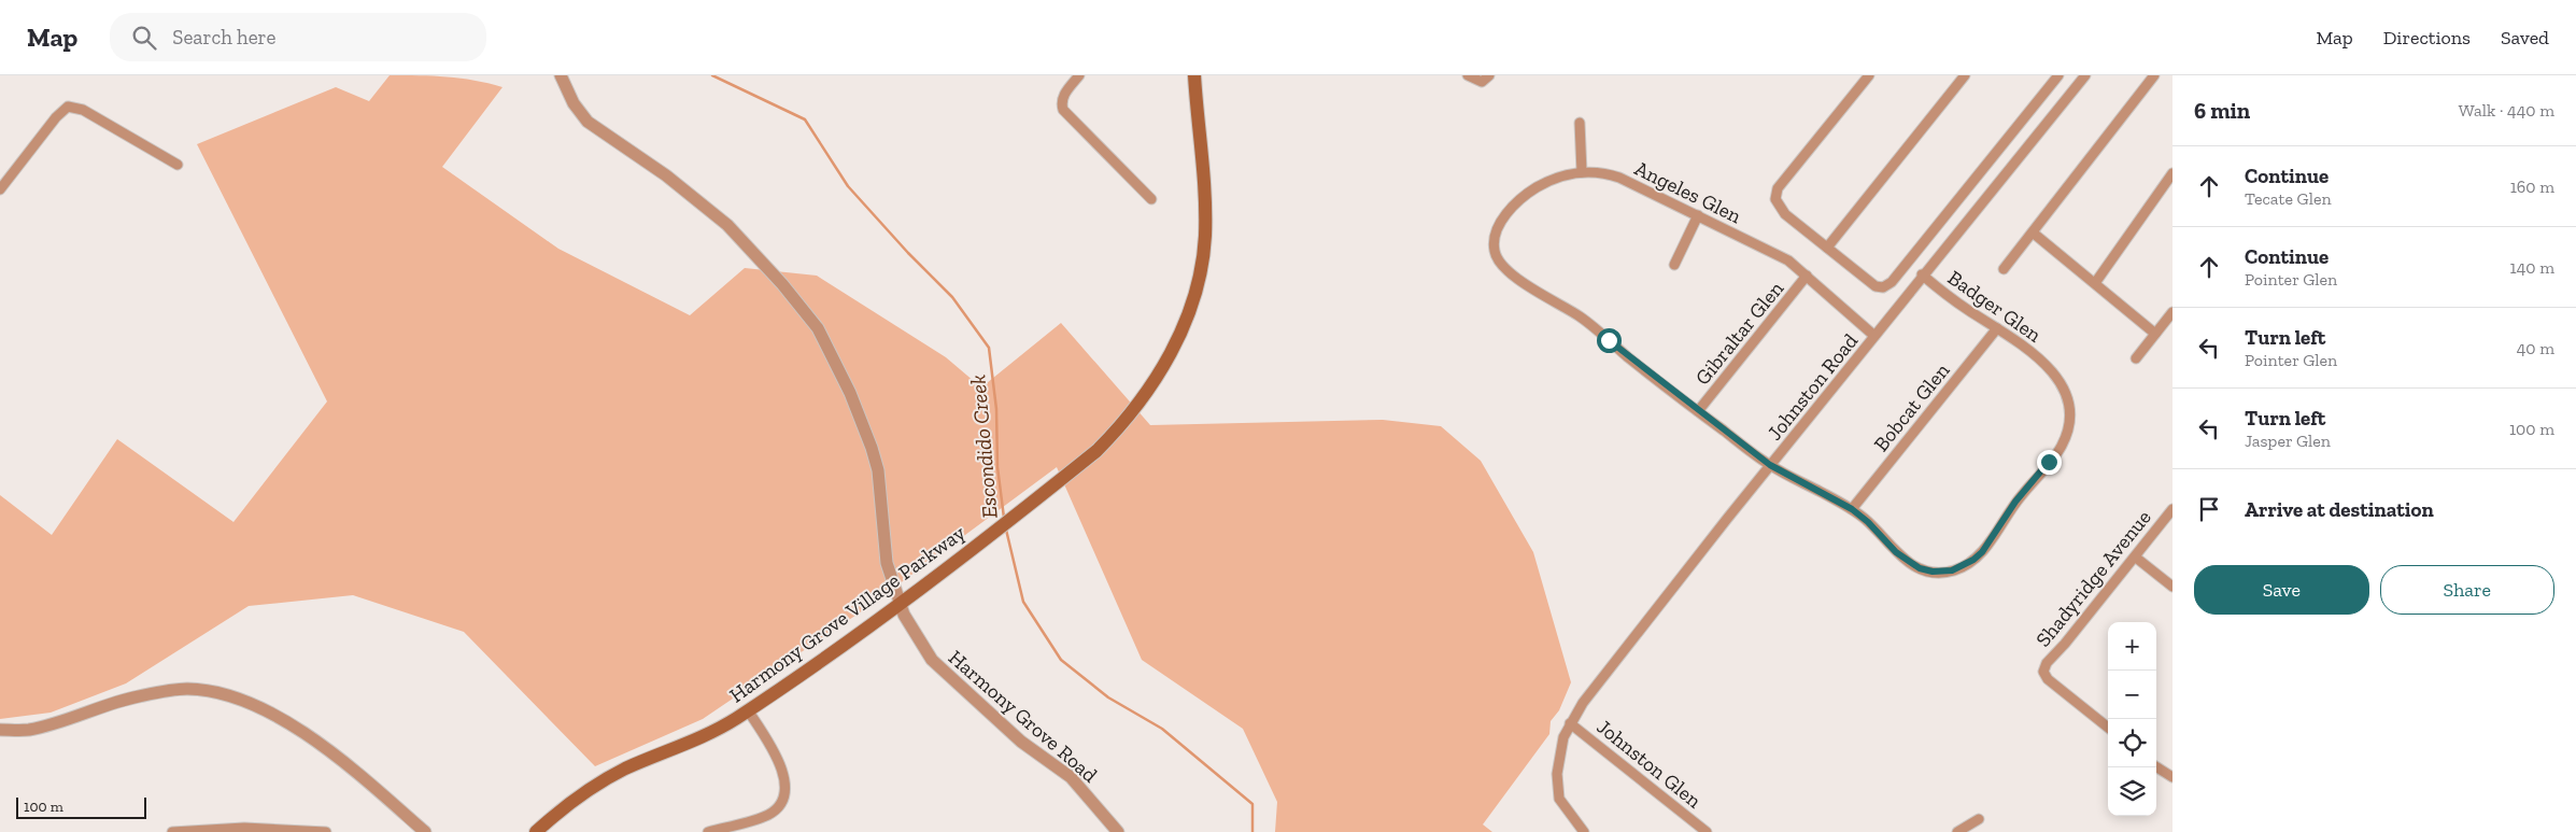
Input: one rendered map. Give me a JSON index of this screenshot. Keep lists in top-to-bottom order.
{
  "streets": {
    "main road": ["Harmony Grove Village Parkway"],
    "street": [
      "Angeles Glen",
      "Badger Glen",
      "Gibraltar Glen",
      "Johnston Road",
      "Bobcat Glen",
      "Shadyridge Avenue",
      "Harmony Grove Road",
      "Johnston Glen"
    ]
  },
  "crossings": [
    ["Angeles Glen", "Gibraltar Glen"],
    ["Angeles Glen", "Johnston Road"],
    ["Badger Glen", "Johnston Road"],
    ["Badger Glen", "Bobcat Glen"],
    ["Johnston Road", "Johnston Glen"],
    ["Harmony Grove Village Parkway", "Harmony Grove Road"]
  ],
  "water": ["Escondido Creek"],
  "scale_bar": "100 m",
  "page": {
    "header": "Map",
    "search": "Search here",
    "nav": ["Map", "Directions", "Saved"],
    "heading": ["6 min", "Walk · 440 m"],
    "list": [
      ["Continue", "Tecate Glen", "160 m"],
      ["Continue", "Pointer Glen", "140 m"],
      ["Turn left", "Pointer Glen", "40 m"],
      ["Turn left", "Jasper Glen", "100 m"],
      "Arrive at destination"
    ],
    "buttons": ["Save", "Share"],
    "map_buttons": ["+", "−"],
    "scale": "100 m"
  }
}
